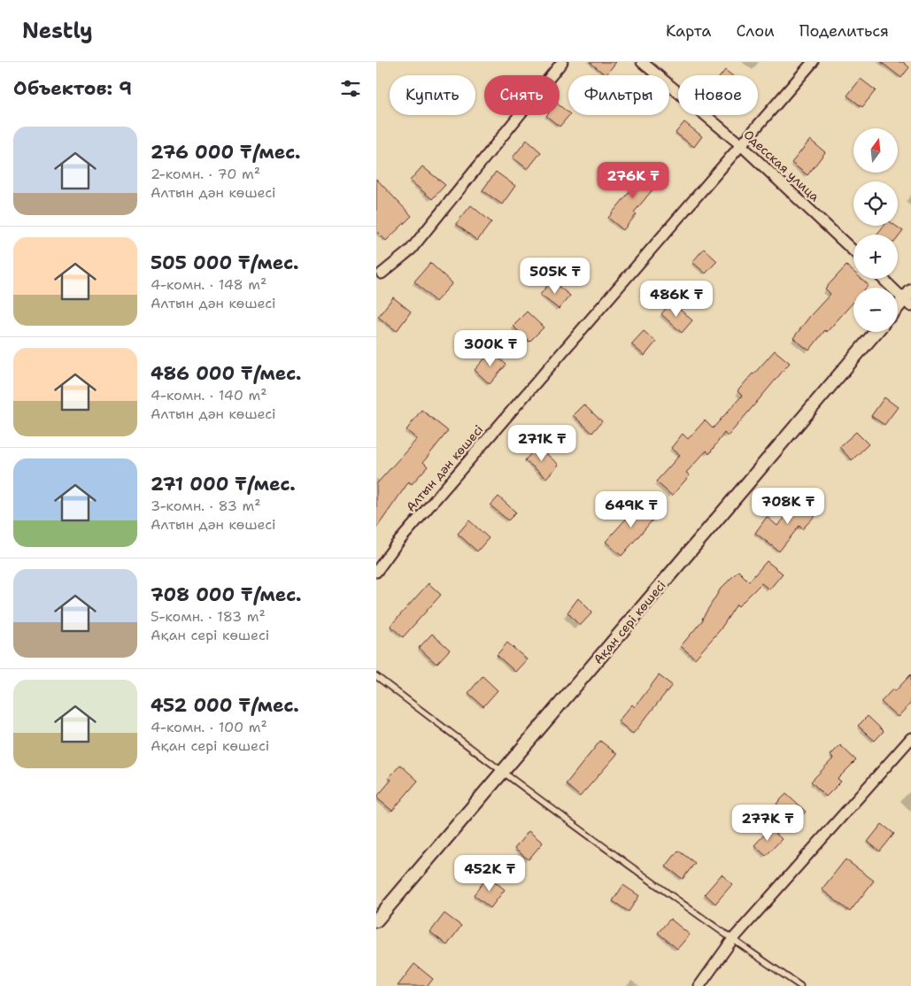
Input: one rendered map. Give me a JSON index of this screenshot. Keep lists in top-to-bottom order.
{
  "streets": {
    "street": ["Одесская улица", "Алтын дән көшесі", "Ақан сері көшесі"]
  },
  "crossings": [
    ["Одесская улица", "Алтын дән көшесі"]
  ],
  "north": "top",
  "page": {
    "header": "Nestly",
    "nav": ["Карта", "Слои", "Поделиться"],
    "heading": "Объектов: 9",
    "chip": [
      "Купить",
      "Снять",
      "Фильтры",
      "Новое"
    ],
    "list": [
      {
        "name": "276 000 ₸/мес.",
        "note": "2-комн. · 70 m² · Алтын дән көшесі"
      },
      {
        "name": "505 000 ₸/мес.",
        "note": "4-комн. · 148 m² · Алтын дән көшесі"
      },
      {
        "name": "486 000 ₸/мес.",
        "note": "4-комн. · 140 m² · Алтын дән көшесі"
      },
      {
        "name": "271 000 ₸/мес.",
        "note": "3-комн. · 83 m² · Алтын дән көшесі"
      },
      {
        "name": "708 000 ₸/мес.",
        "note": "5-комн. · 183 m² · Ақан сері көшесі"
      },
      {
        "name": "452 000 ₸/мес.",
        "note": "4-комн. · 100 m² · Ақан сері көшесі"
      }
    ],
    "map_buttons": ["+", "−"],
    "price": [
      "276K ₸",
      "505K ₸",
      "486K ₸",
      "300K ₸",
      "271K ₸",
      "708K ₸",
      "649K ₸",
      "277K ₸",
      "452K ₸"
    ]
  }
}
